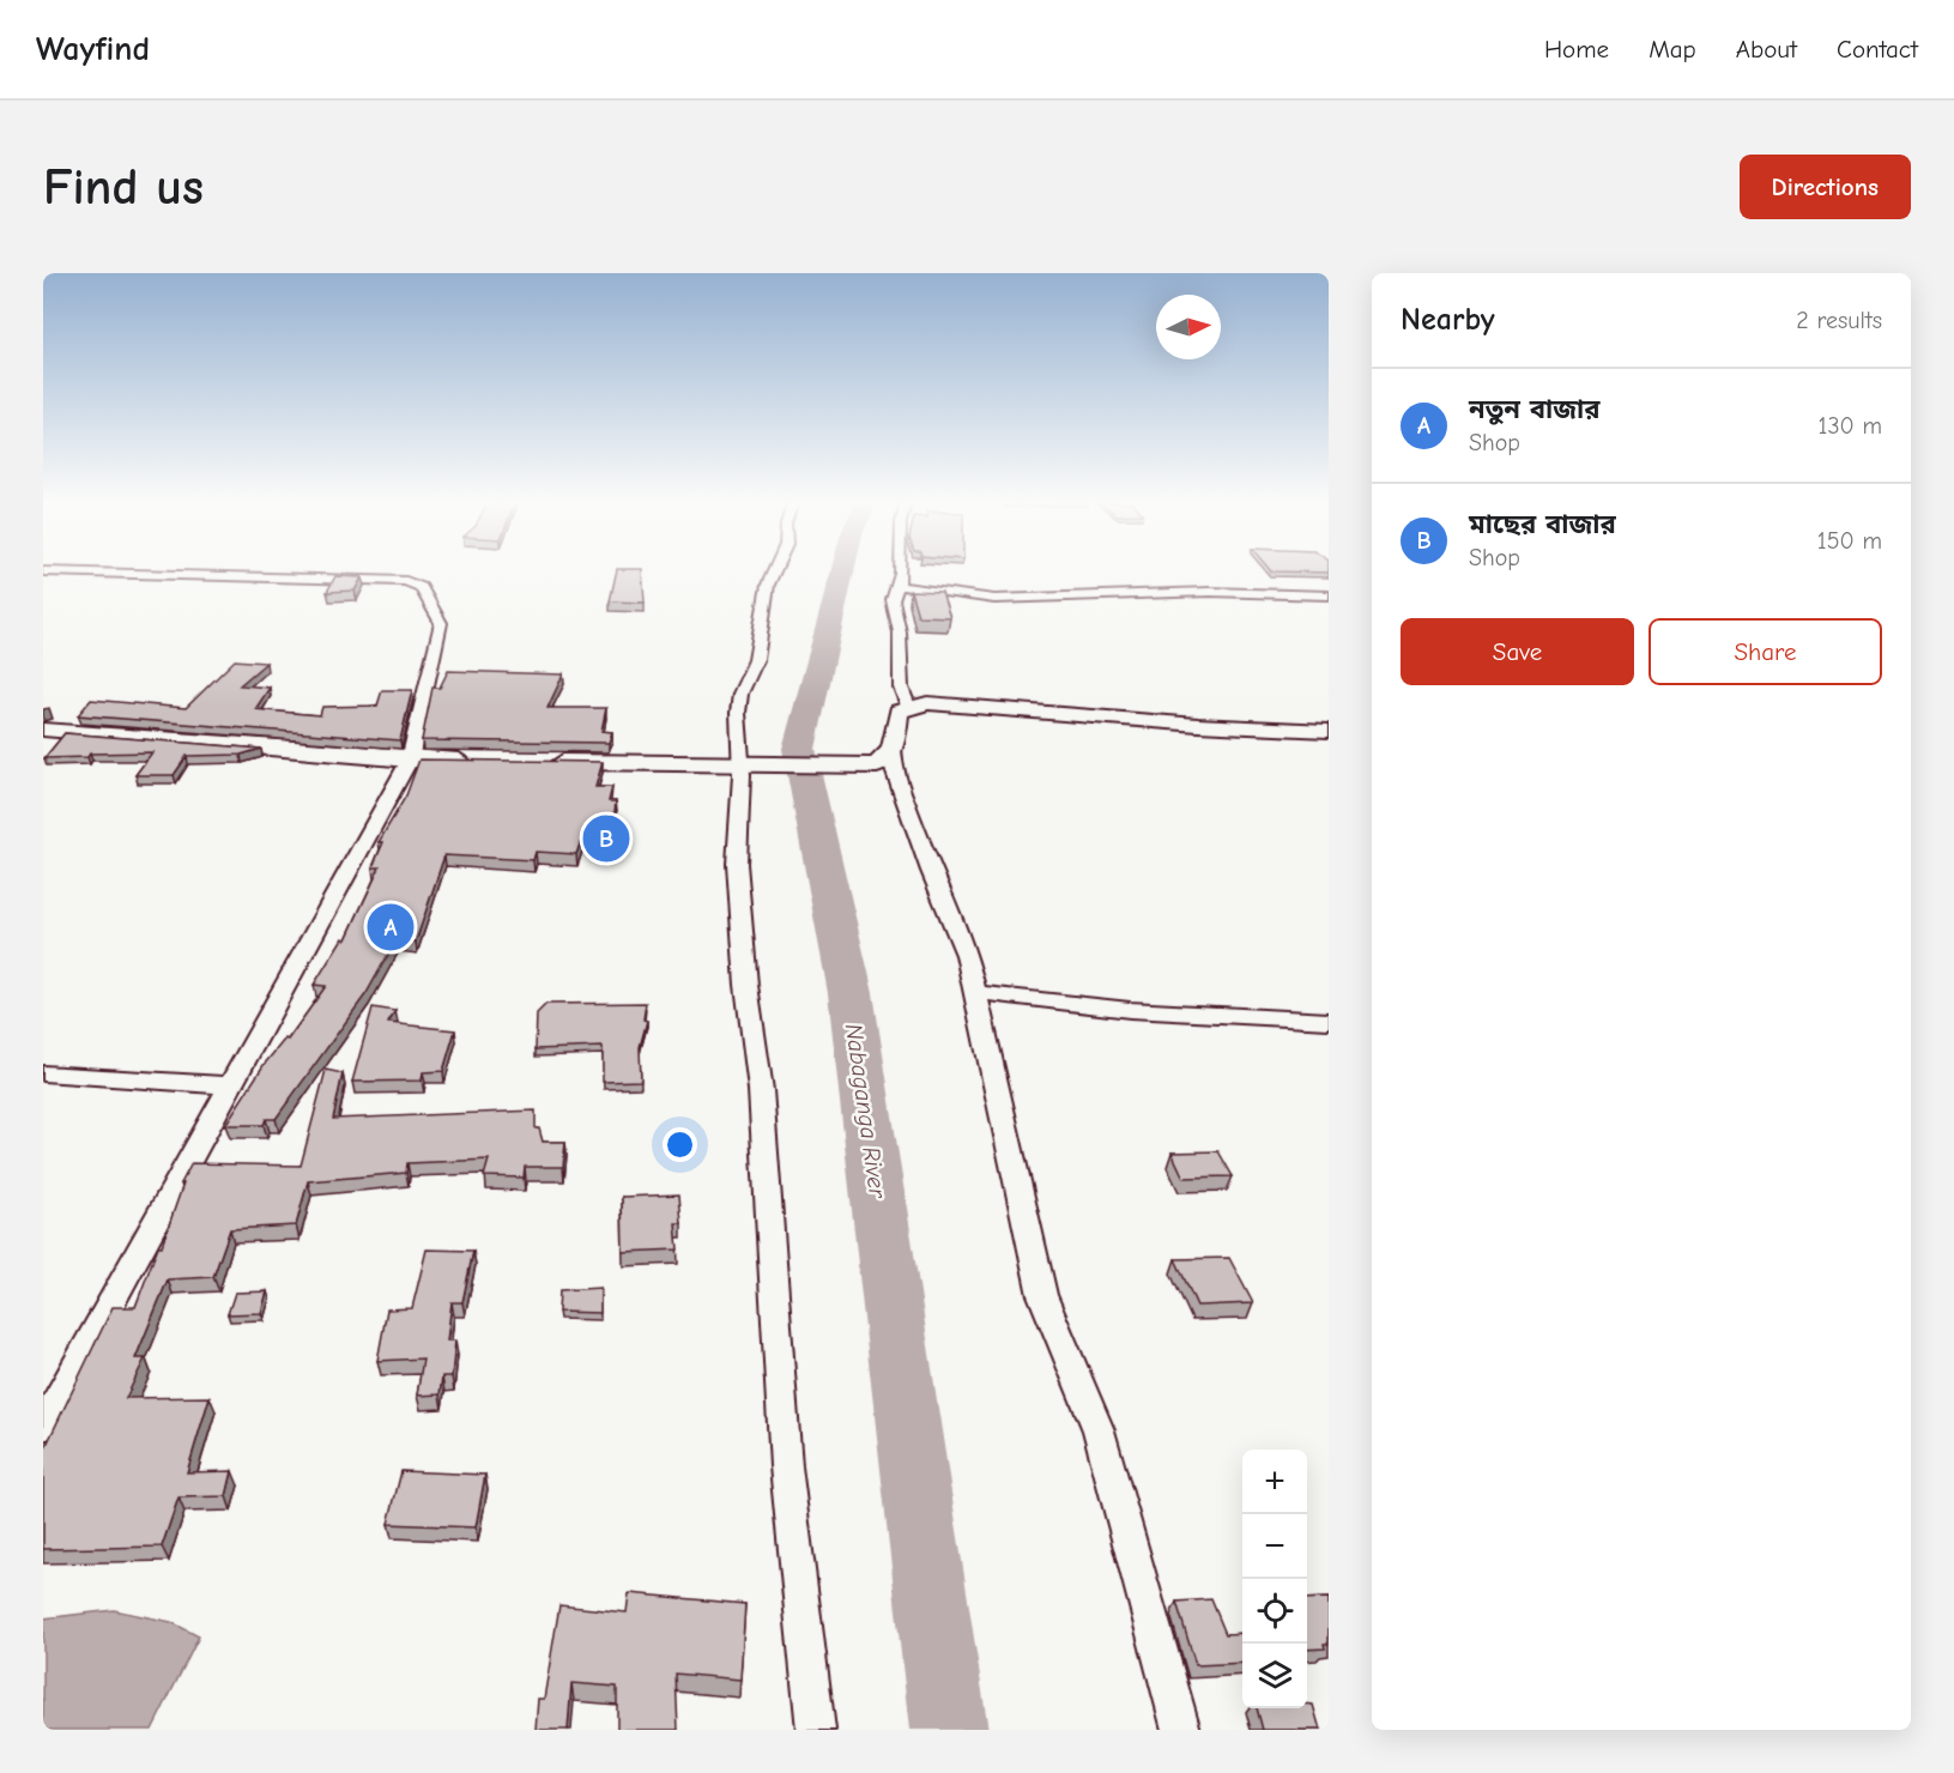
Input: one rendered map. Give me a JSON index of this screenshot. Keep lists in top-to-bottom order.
{
  "water": ["Nabaganga River"],
  "north": "right",
  "page": {
    "header": "Wayfind",
    "nav": [
      "Home",
      "Map",
      "About",
      "Contact"
    ],
    "buttons": [
      "Directions",
      ["Save", "Share"]
    ],
    "title": "Find us",
    "heading": ["Nearby", "2 results"],
    "list": [
      {
        "mark": "A",
        "name": "নতুন বাজার",
        "note": "Shop",
        "value": "130 m"
      },
      {
        "mark": "B",
        "name": "মাছের বাজার",
        "note": "Shop",
        "value": "150 m"
      }
    ],
    "pins": ["B", "A"],
    "map_buttons": ["+", "−"]
  }
}
